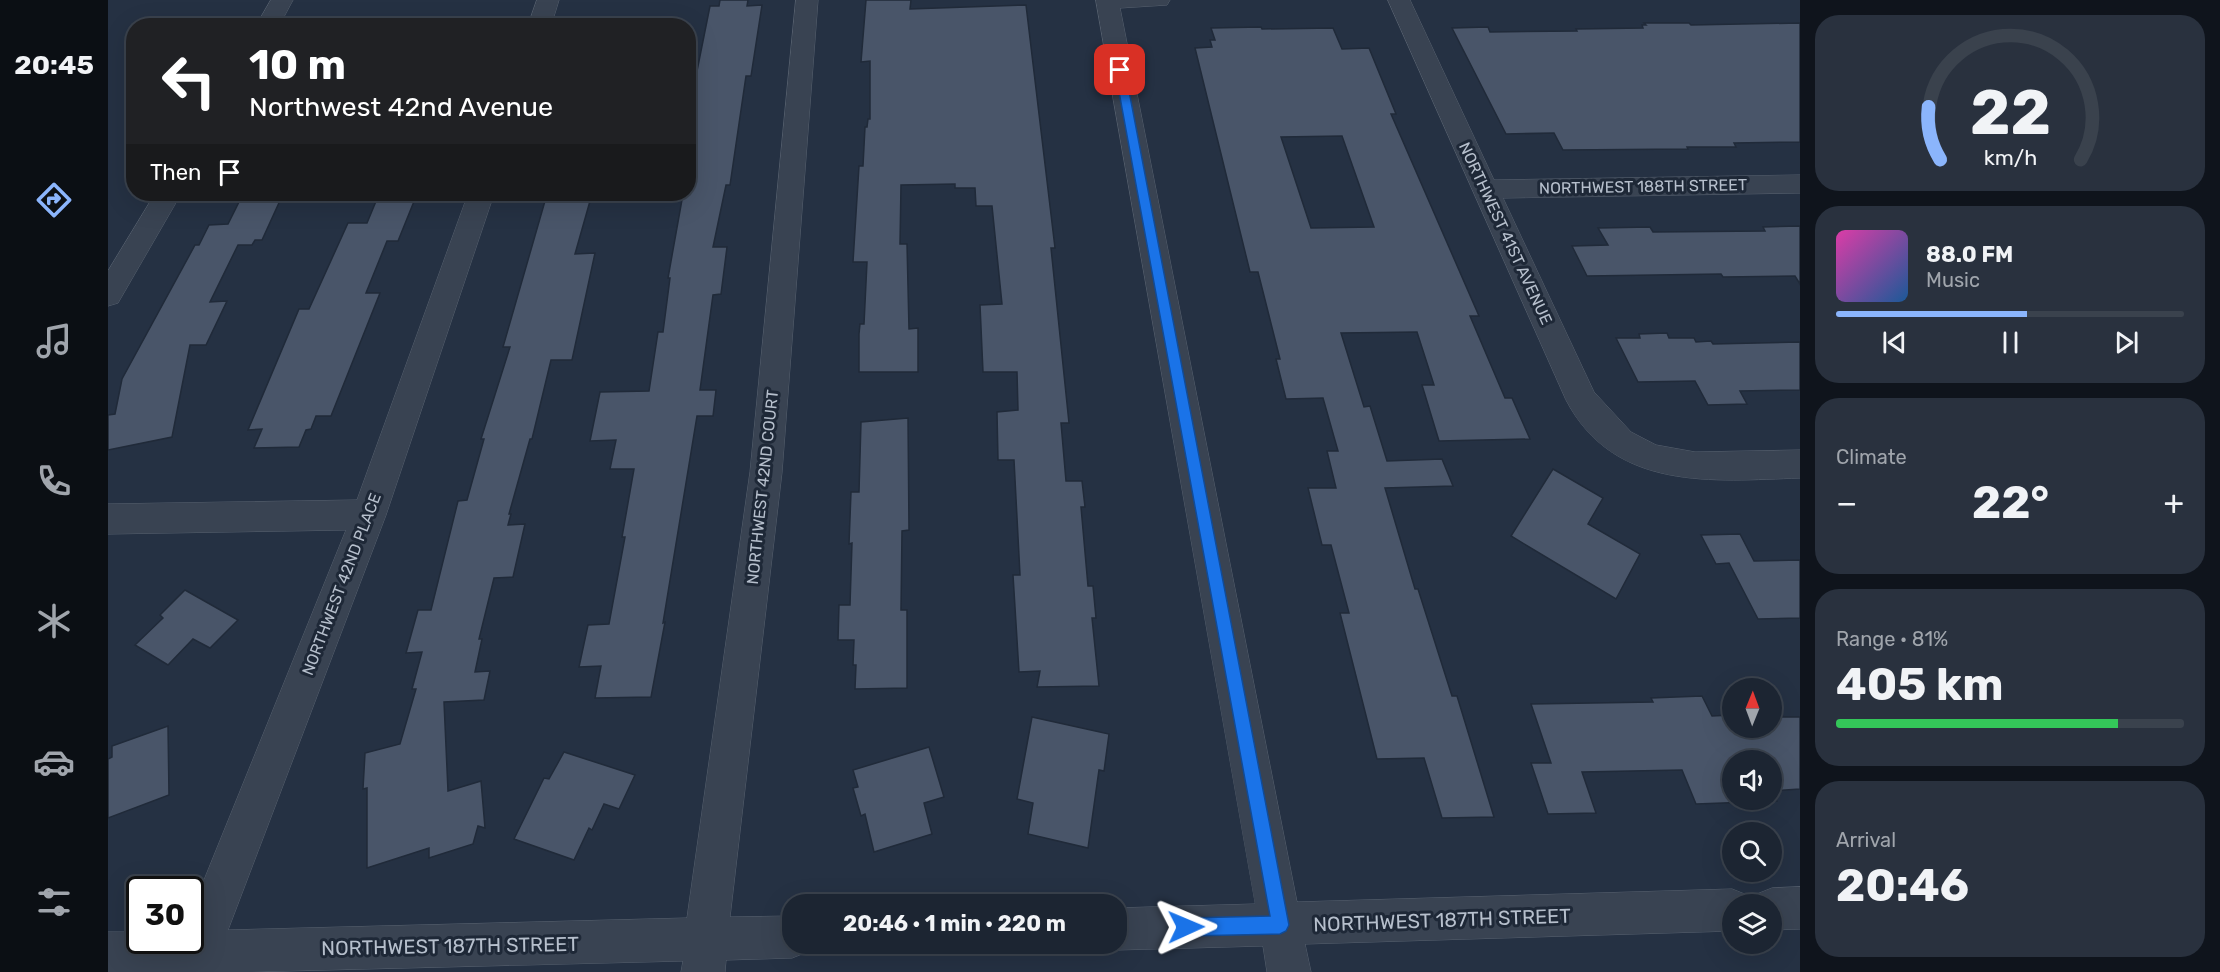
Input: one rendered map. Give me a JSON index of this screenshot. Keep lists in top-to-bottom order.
{
  "streets": {
    "street": [
      "NORTHWEST 188TH STREET",
      "NORTHWEST 41ST AVENUE",
      "NORTHWEST 42ND COURT",
      "NORTHWEST 42ND PLACE",
      "NORTHWEST 187TH STREET"
    ]
  },
  "crossings": [
    ["NORTHWEST 188TH STREET", "NORTHWEST 41ST AVENUE"],
    ["NORTHWEST 42ND COURT", "NORTHWEST 187TH STREET"],
    ["NORTHWEST 42ND PLACE", "NORTHWEST 187TH STREET"]
  ],
  "north": "top",
  "page": {
    "tabs": "20:45",
    "turn": ["10 m", "Northwest 42nd Avenue"],
    "then": "Then",
    "song": ["88.0 FM", "Music"],
    "tile": [
      "Climate",
      ["Range · 81%", "405 km"],
      ["Arrival", "20:46"]
    ],
    "heat": ["−", "22°", "+"],
    "limit": "30",
    "trip": "20:46 · 1 min · 220 m",
    "gauge": ["22", "km/h"]
  }
}
